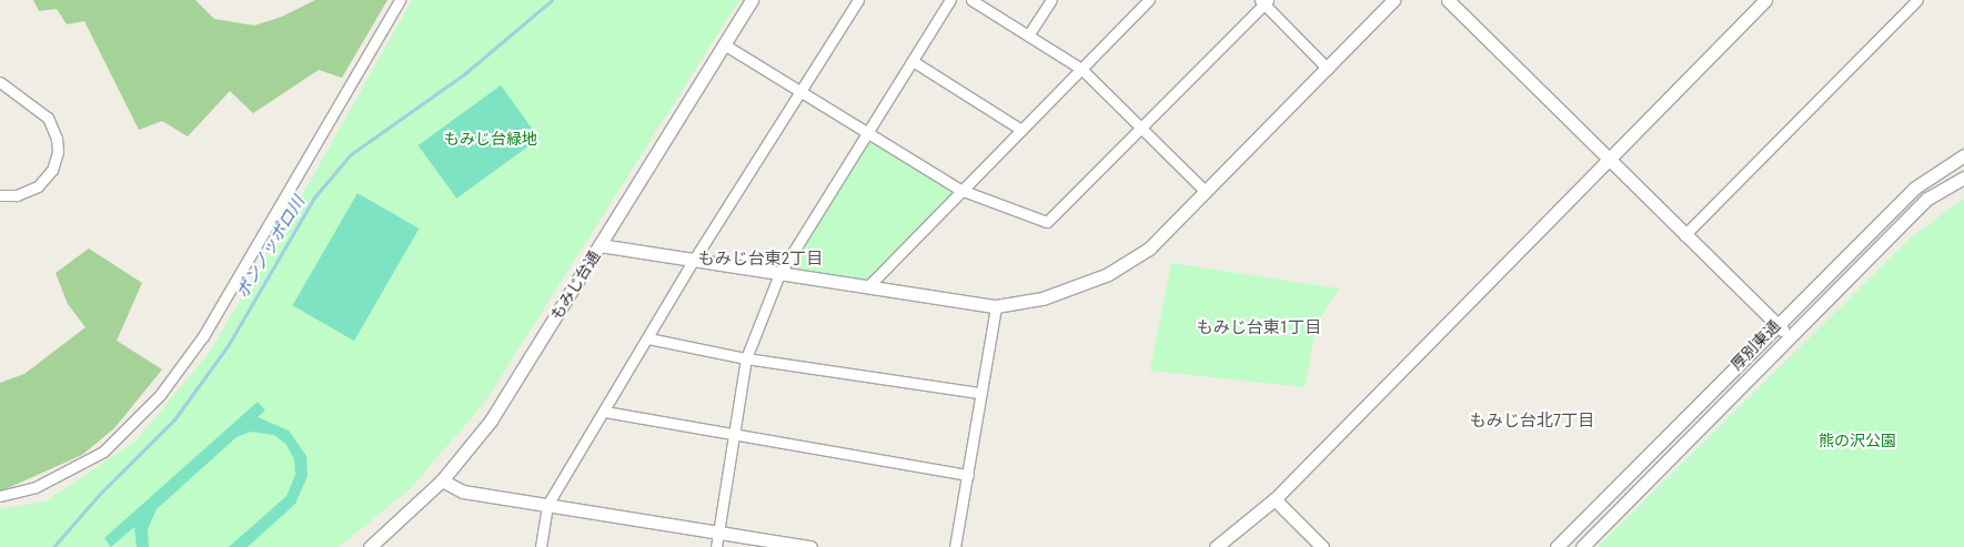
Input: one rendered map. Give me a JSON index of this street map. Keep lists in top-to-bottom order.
{
  "streets": {
    "street": ["もみじ台通", "厚別東通"]
  },
  "districts": ["もみじ台東2丁目", "もみじ台東1丁目", "もみじ台北7丁目"],
  "water": ["ポンノッポロ川"],
  "parks": ["もみじ台緑地", "熊の沢公園"]
}
